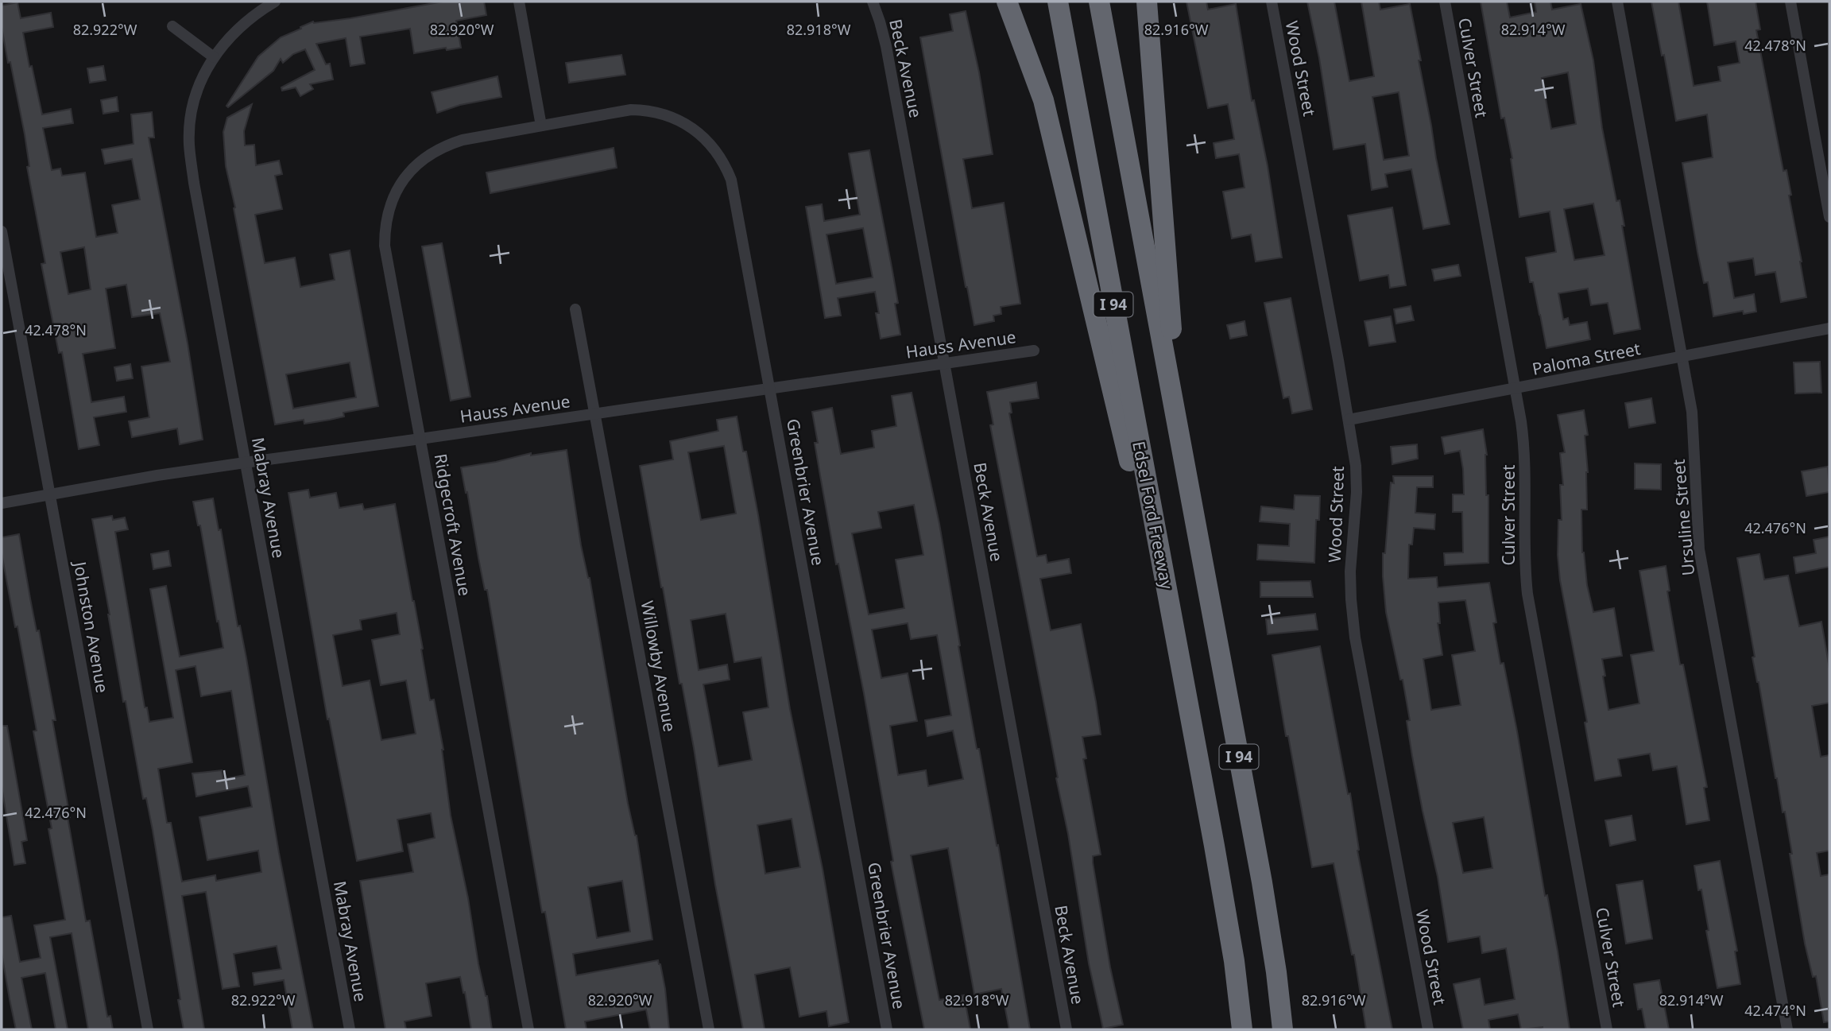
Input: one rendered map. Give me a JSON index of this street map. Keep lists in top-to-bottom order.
{
  "streets": {
    "highway": ["I 94", "Edsel Ford Freeway"],
    "street": [
      "Culver Street",
      "Beck Avenue",
      "Wood Street",
      "Hauss Avenue",
      "Paloma Street",
      "Greenbrier Avenue",
      "Mabray Avenue",
      "Ursuline Street",
      "Ridgecroft Avenue",
      "Johnston Avenue",
      "Willowby Avenue"
    ]
  },
  "crossings": [
    ["Culver Street", "Paloma Street"],
    ["Beck Avenue", "Hauss Avenue"],
    ["Wood Street", "Paloma Street"],
    ["Hauss Avenue", "Greenbrier Avenue"],
    ["Hauss Avenue", "Mabray Avenue"],
    ["Hauss Avenue", "Ridgecroft Avenue"],
    ["Hauss Avenue", "Johnston Avenue"],
    ["Hauss Avenue", "Willowby Avenue"],
    ["Paloma Street", "Ursuline Street"],
    ["Greenbrier Avenue", "Ridgecroft Avenue"]
  ],
  "coordinates": [
    "82.922°W",
    "82.920°W",
    "82.918°W",
    "82.916°W",
    "82.914°W",
    "42.478°N",
    "42.476°N",
    "42.474°N"
  ]
}
